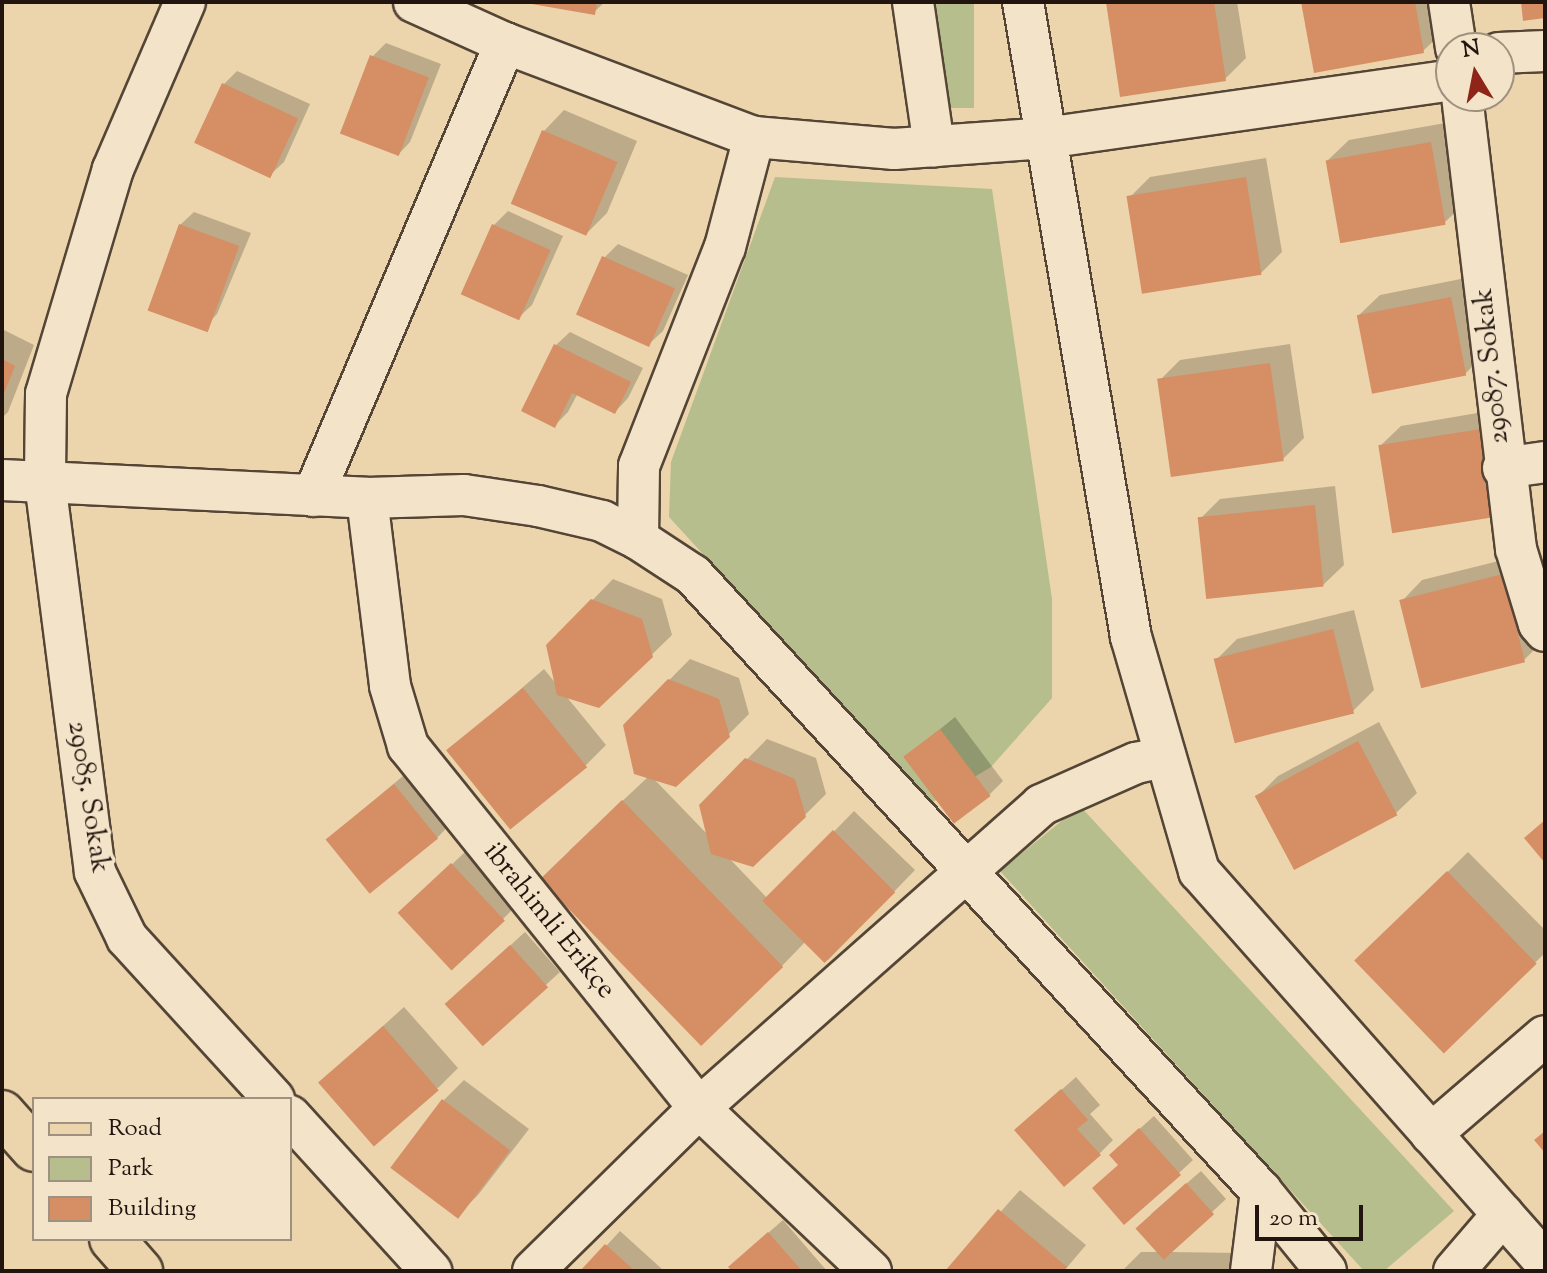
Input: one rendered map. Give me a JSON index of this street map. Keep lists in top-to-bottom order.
{
  "streets": {
    "street": ["29087. Sokak", "29085. Sokak", "ibrahimli Erikçe"]
  },
  "legend": ["Road", "Park", "Building"],
  "scale_bar": "20 m",
  "north": "top"
}
